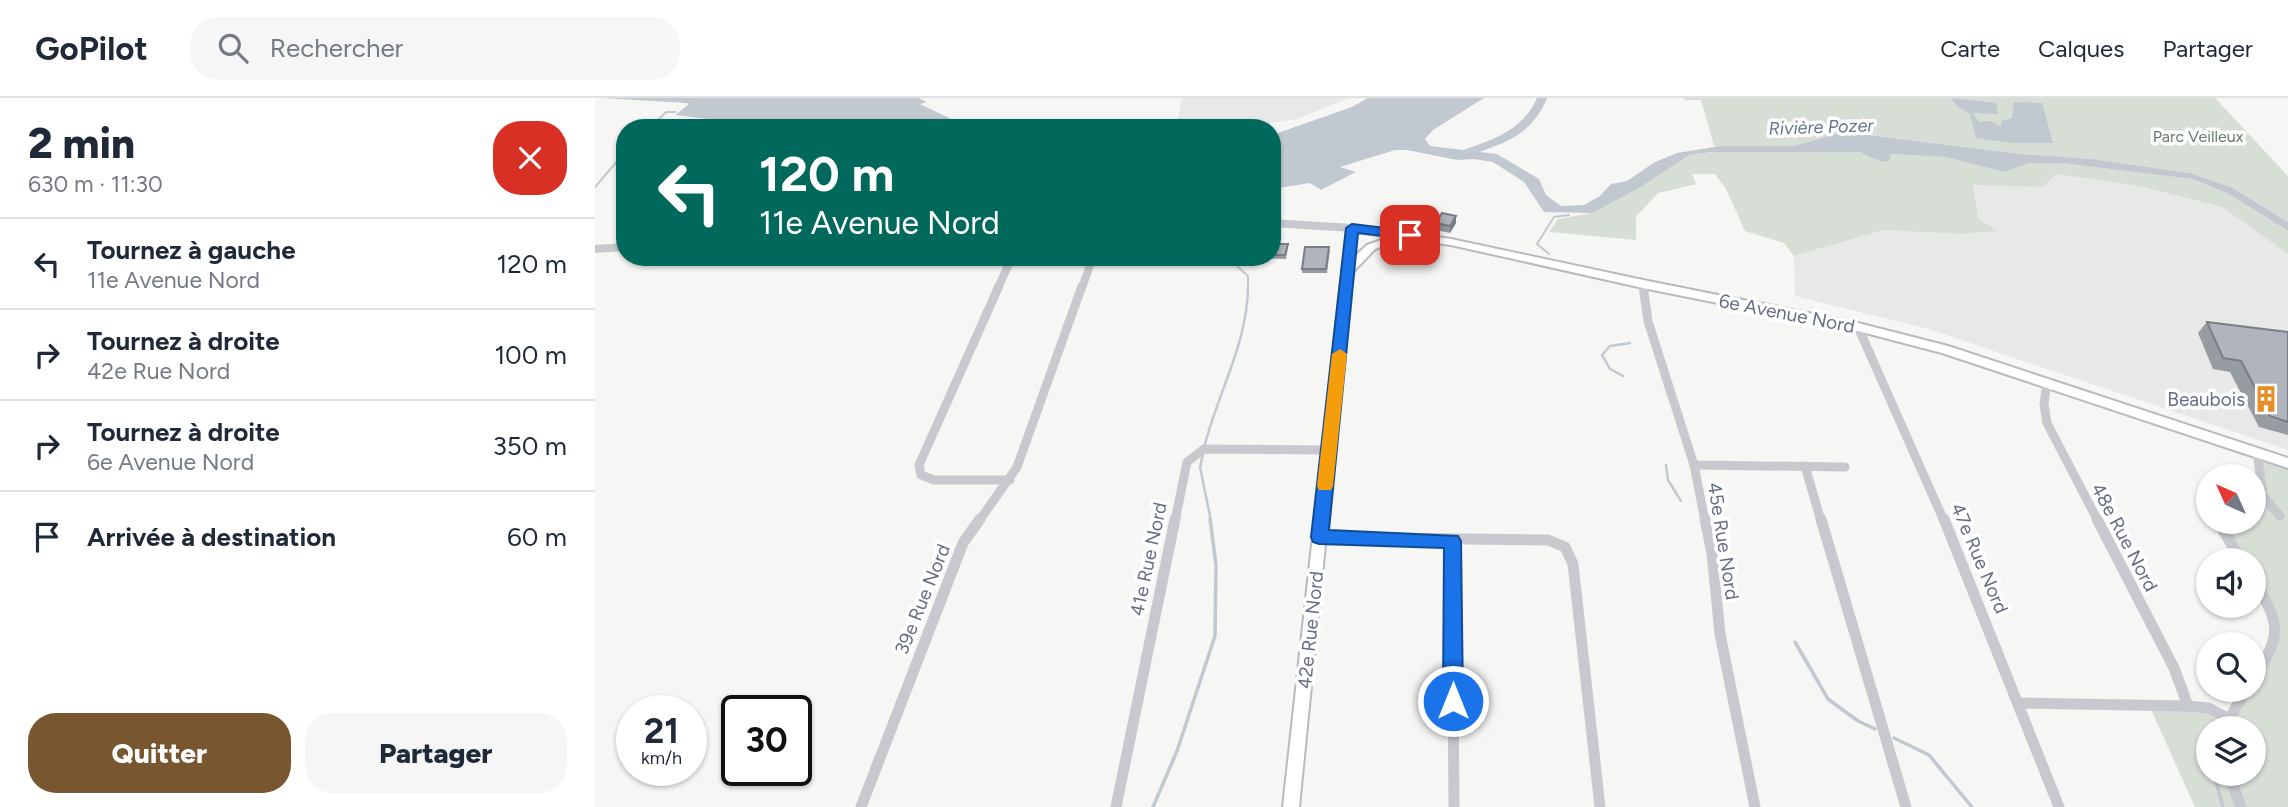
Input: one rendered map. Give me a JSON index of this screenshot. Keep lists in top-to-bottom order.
{
  "streets": {
    "main road": ["6e Avenue Nord", "42e Rue Nord"],
    "street": [
      "48e Rue Nord",
      "45e Rue Nord",
      "47e Rue Nord",
      "41e Rue Nord",
      "39e Rue Nord"
    ]
  },
  "crossings": [
    ["6e Avenue Nord", "48e Rue Nord"],
    ["6e Avenue Nord", "45e Rue Nord"],
    ["6e Avenue Nord", "47e Rue Nord"],
    ["6e Avenue Nord", "42e Rue Nord"],
    ["41e Rue Nord", "42e Rue Nord"]
  ],
  "water": ["Rivière Pozer"],
  "parks": ["Parc Veilleux"],
  "places": {
    "building": ["Beaubois"]
  },
  "north": "top left",
  "page": {
    "header": "GoPilot",
    "search": "Rechercher",
    "nav": ["Carte", "Calques", "Partager"],
    "heading": ["2 min", "630 m · 11:30"],
    "turn": ["120 m", "11e Avenue Nord"],
    "list": [
      {
        "name": "Tournez à gauche",
        "note": "11e Avenue Nord",
        "value": "120 m"
      },
      {
        "name": "Tournez à droite",
        "note": "42e Rue Nord",
        "value": "100 m"
      },
      {
        "name": "Tournez à droite",
        "note": "6e Avenue Nord",
        "value": "350 m"
      },
      {
        "name": "Arrivée à destination",
        "value": "60 m"
      }
    ],
    "speed": "21 km/h",
    "limit": "30",
    "buttons": ["Quitter", "Partager"]
  }
}
